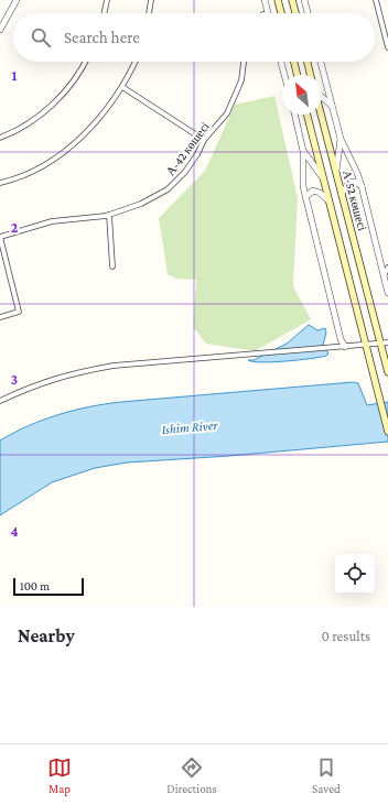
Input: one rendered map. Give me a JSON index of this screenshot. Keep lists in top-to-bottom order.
{
  "streets": {
    "main road": ["А-52 көшесі"],
    "street": ["А-42 көшесі"]
  },
  "water": ["Ishim River"],
  "scale_bar": "100 m",
  "north": "top left",
  "page": {
    "search": "Search here",
    "scale": "100 m",
    "heading": ["Nearby", "0 results"],
    "nav": ["Map", "Directions", "Saved"]
  },
  "grid": {
    "rows": [
      "1",
      "2",
      "3",
      "4"
    ]
  }
}
